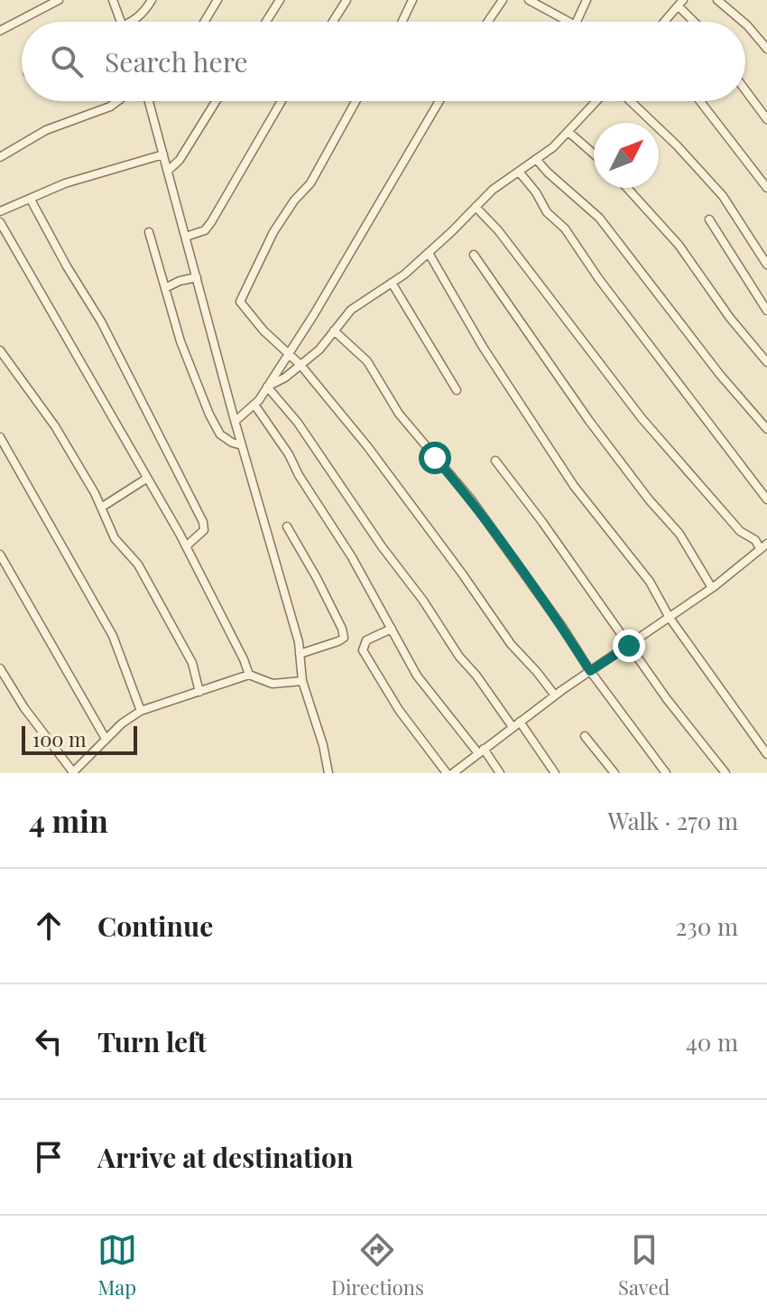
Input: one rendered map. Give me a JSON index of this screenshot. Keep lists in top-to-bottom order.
{
  "scale_bar": "100 m",
  "north": "top right",
  "page": {
    "search": "Search here",
    "scale": "100 m",
    "heading": ["4 min", "Walk · 270 m"],
    "list": [
      ["Continue", "230 m"],
      ["Turn left", "40 m"],
      "Arrive at destination"
    ],
    "nav": ["Map", "Directions", "Saved"]
  }
}
